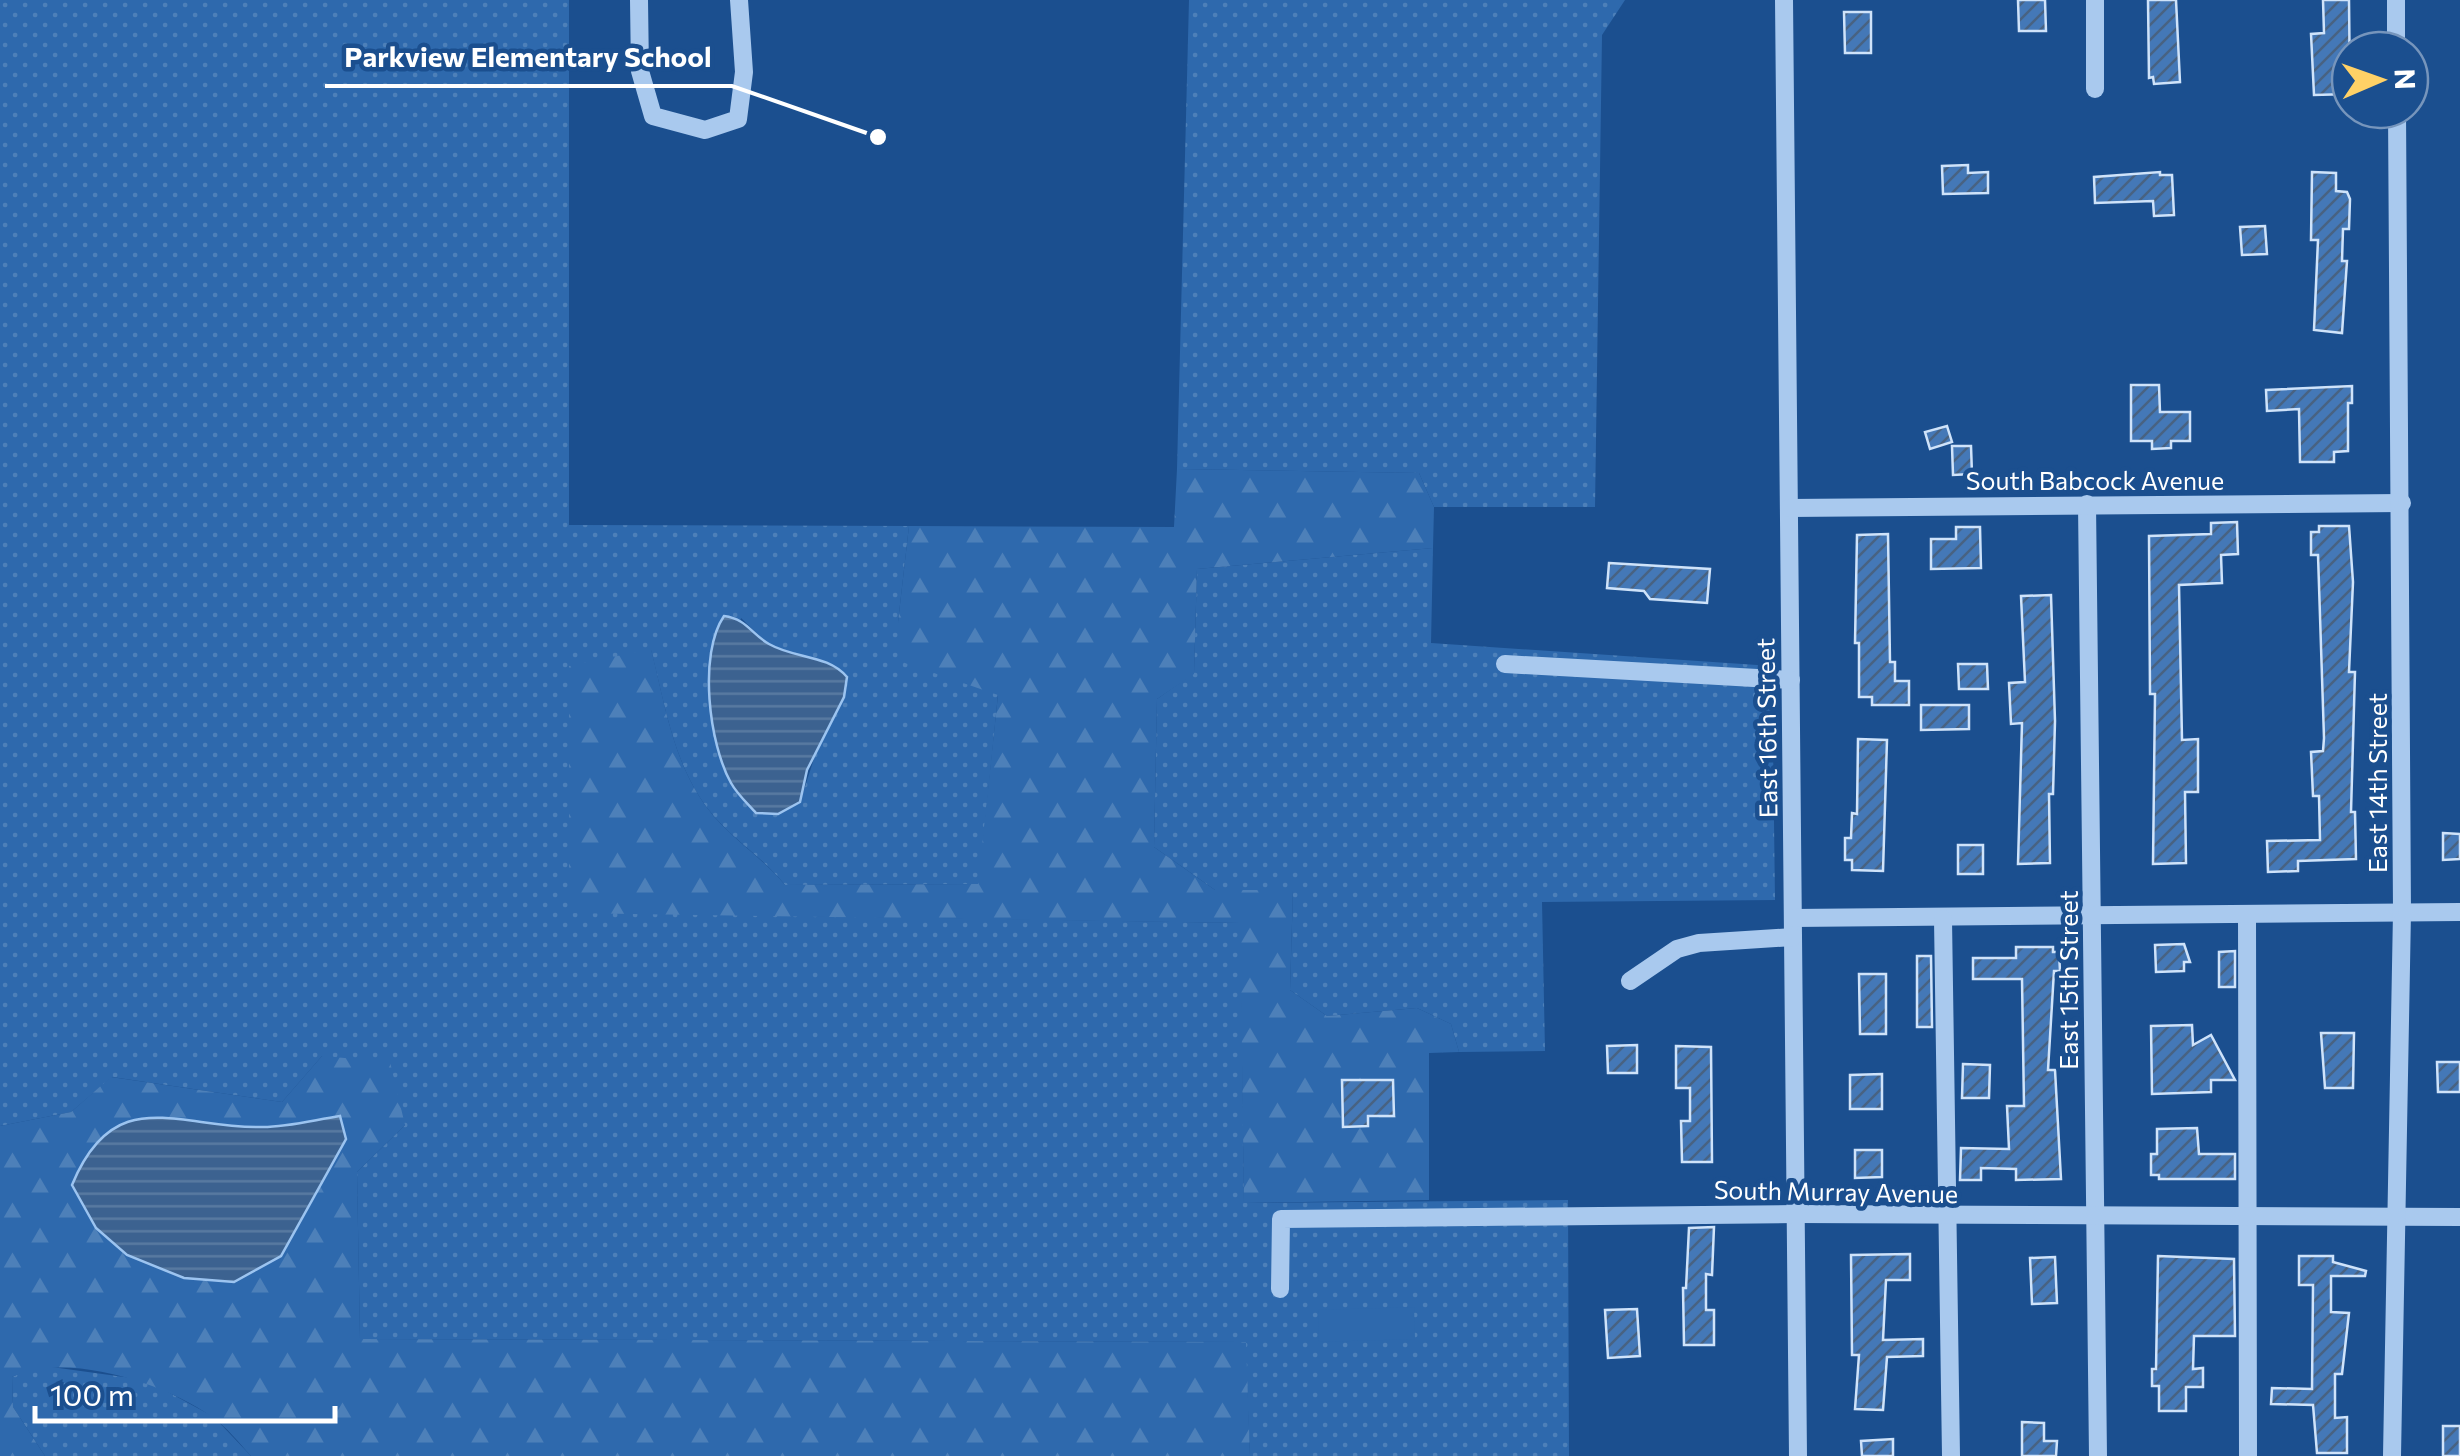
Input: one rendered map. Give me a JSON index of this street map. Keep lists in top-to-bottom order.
{
  "streets": {
    "street": [
      "South Babcock Avenue",
      "East 16th Street",
      "East 14th Street",
      "East 15th Street",
      "South Murray Avenue"
    ]
  },
  "crossings": [
    ["South Babcock Avenue", "East 16th Street"],
    ["South Babcock Avenue", "East 14th Street"],
    ["South Babcock Avenue", "East 15th Street"],
    ["East 16th Street", "South Murray Avenue"],
    ["East 14th Street", "South Murray Avenue"],
    ["East 15th Street", "South Murray Avenue"]
  ],
  "places": ["Parkview Elementary School"],
  "scale_bar": "100 m",
  "north": "right"
}
